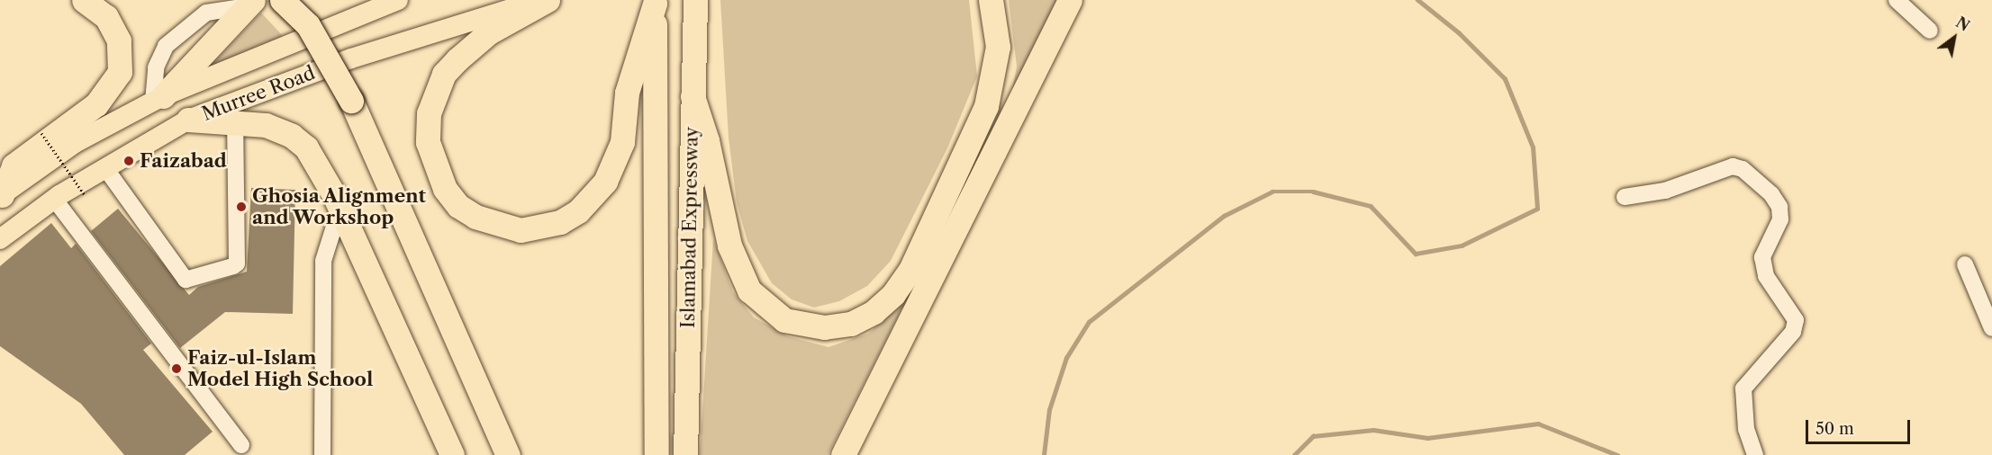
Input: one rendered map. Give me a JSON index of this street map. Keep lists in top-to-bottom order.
{
  "streets": {
    "highway": ["Islamabad Expressway"],
    "main road": ["Murree Road"]
  },
  "places": ["Faizabad", "Ghosia Alignment and Workshop", "Faiz-ul-Islam Model High School"],
  "scale_bar": "50 m",
  "north": "top right"
}
